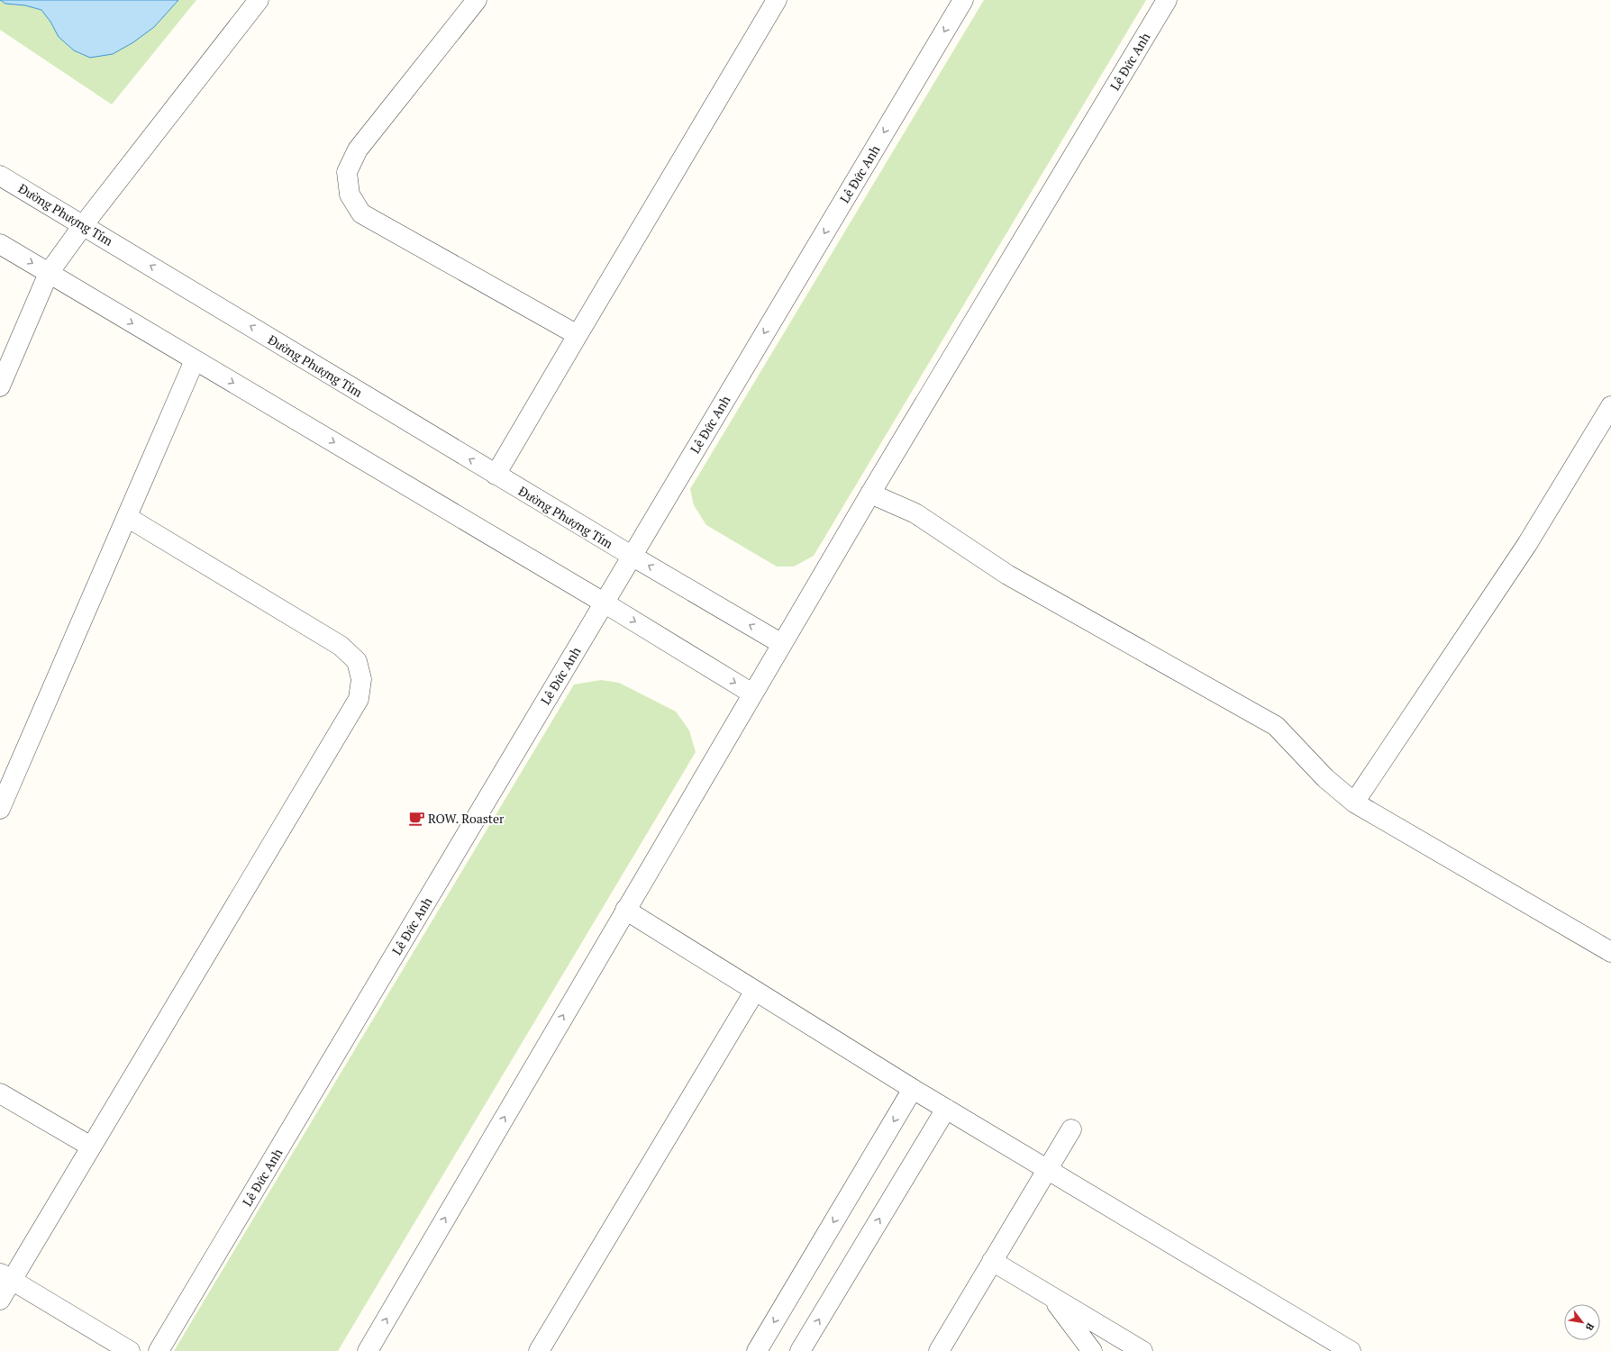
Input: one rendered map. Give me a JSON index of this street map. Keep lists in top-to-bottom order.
{
  "streets": {
    "street": ["Lê Đức Anh", "Đường Phượng Tím"]
  },
  "crossings": [
    ["Lê Đức Anh", "Đường Phượng Tím"]
  ],
  "places": {
    "cafe": ["ROW. Roaster"]
  },
  "north": "bottom right"
}
